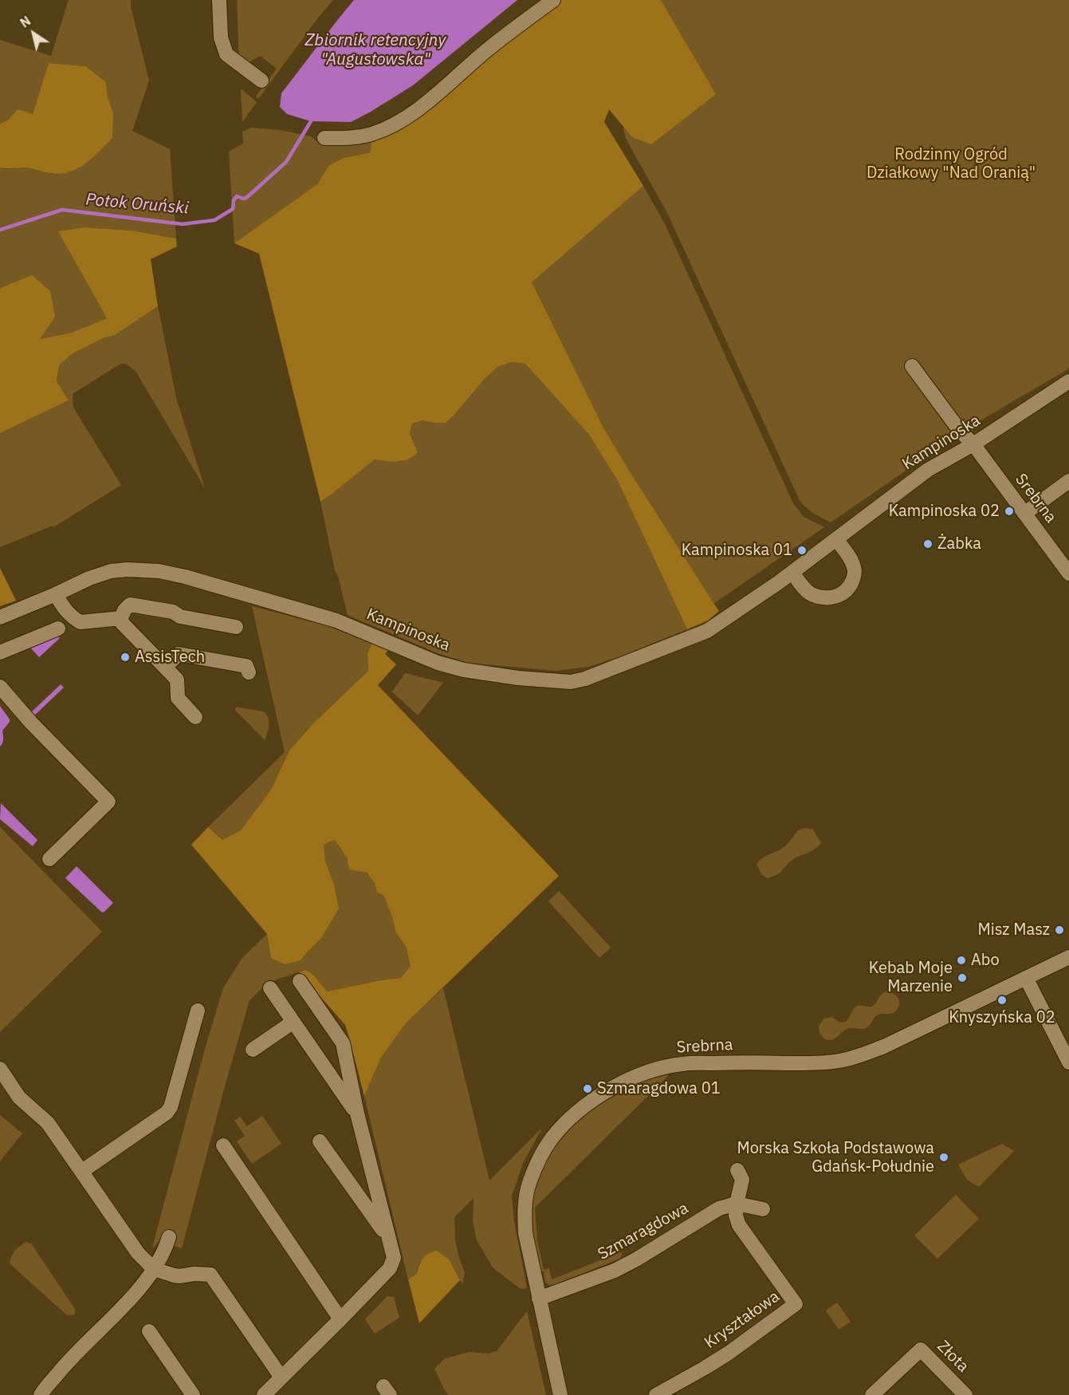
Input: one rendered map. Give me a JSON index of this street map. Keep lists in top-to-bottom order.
{
  "streets": {
    "street": [
      "Kampinoska",
      "Srebrna",
      "Szmaragdowa",
      "Kryształowa",
      "Złota"
    ]
  },
  "crossings": [
    ["Kampinoska", "Srebrna"],
    ["Srebrna", "Szmaragdowa"],
    ["Szmaragdowa", "Kryształowa"]
  ],
  "water": ["Zbiornik retencyjny \"Augustowska\"", "Potok Oruński"],
  "parks": ["Rodzinny Ogród Działkowy \"Nad Oranią\""],
  "places": [
    "Kampinoska 02",
    "Żabka",
    "Kampinoska 01",
    "AssisTech",
    "Misz Masz",
    "Abo",
    "Kebab Moje Marzenie",
    "Knyszyńska 02",
    "Szmaragdowa 01",
    "Morska Szkoła Podstawowa Gdańsk-Południe"
  ],
  "north": "top left"
}
